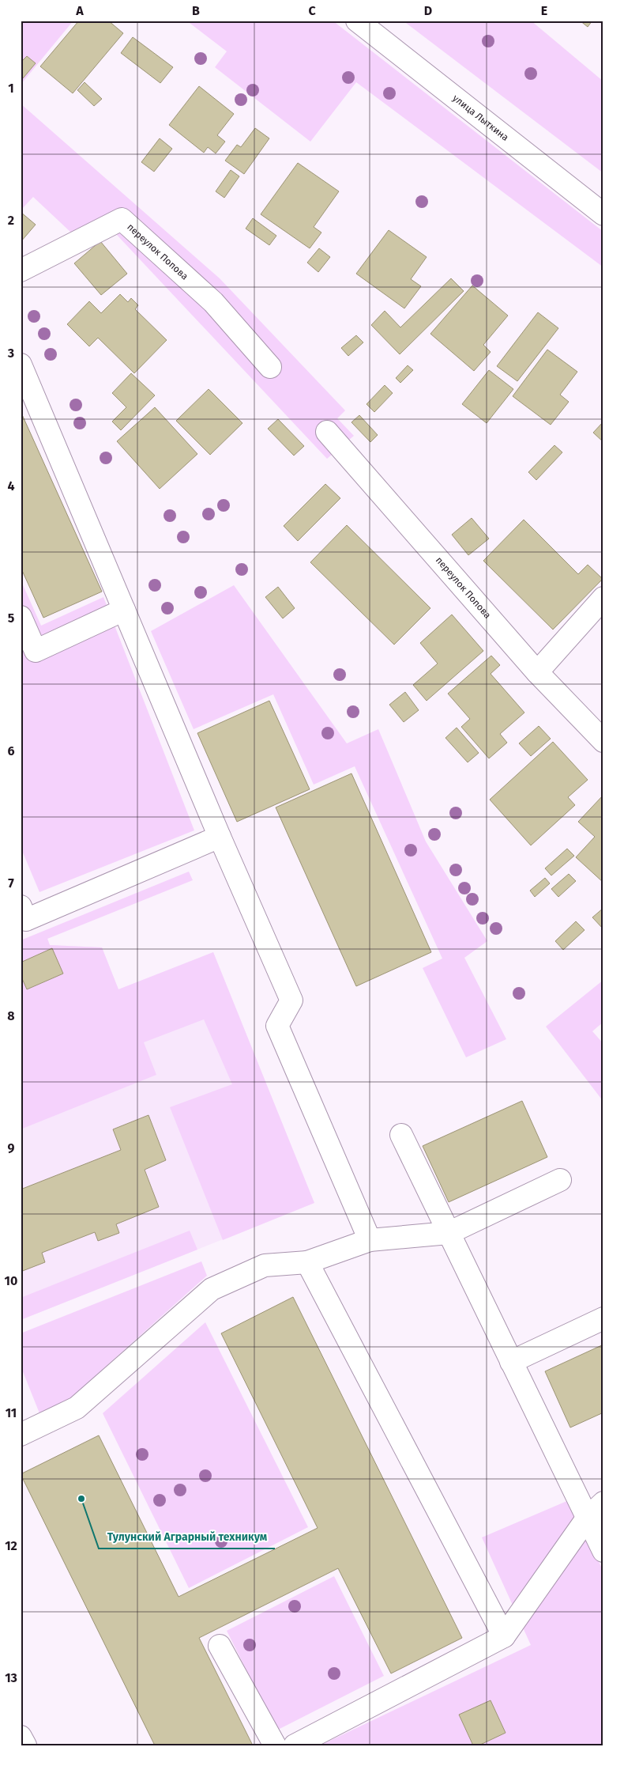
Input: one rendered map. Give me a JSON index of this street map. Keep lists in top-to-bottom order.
{
  "streets": {
    "street": ["улица Лыткина", "переулок Попова"]
  },
  "places": ["Тулунский Аграрный техникум"],
  "grid": {
    "columns": [
      "A",
      "B",
      "C",
      "D",
      "E"
    ],
    "rows": [
      "1",
      "2",
      "3",
      "4",
      "5",
      "6",
      "7",
      "8",
      "9",
      "10",
      "11",
      "12",
      "13"
    ]
  }
}
